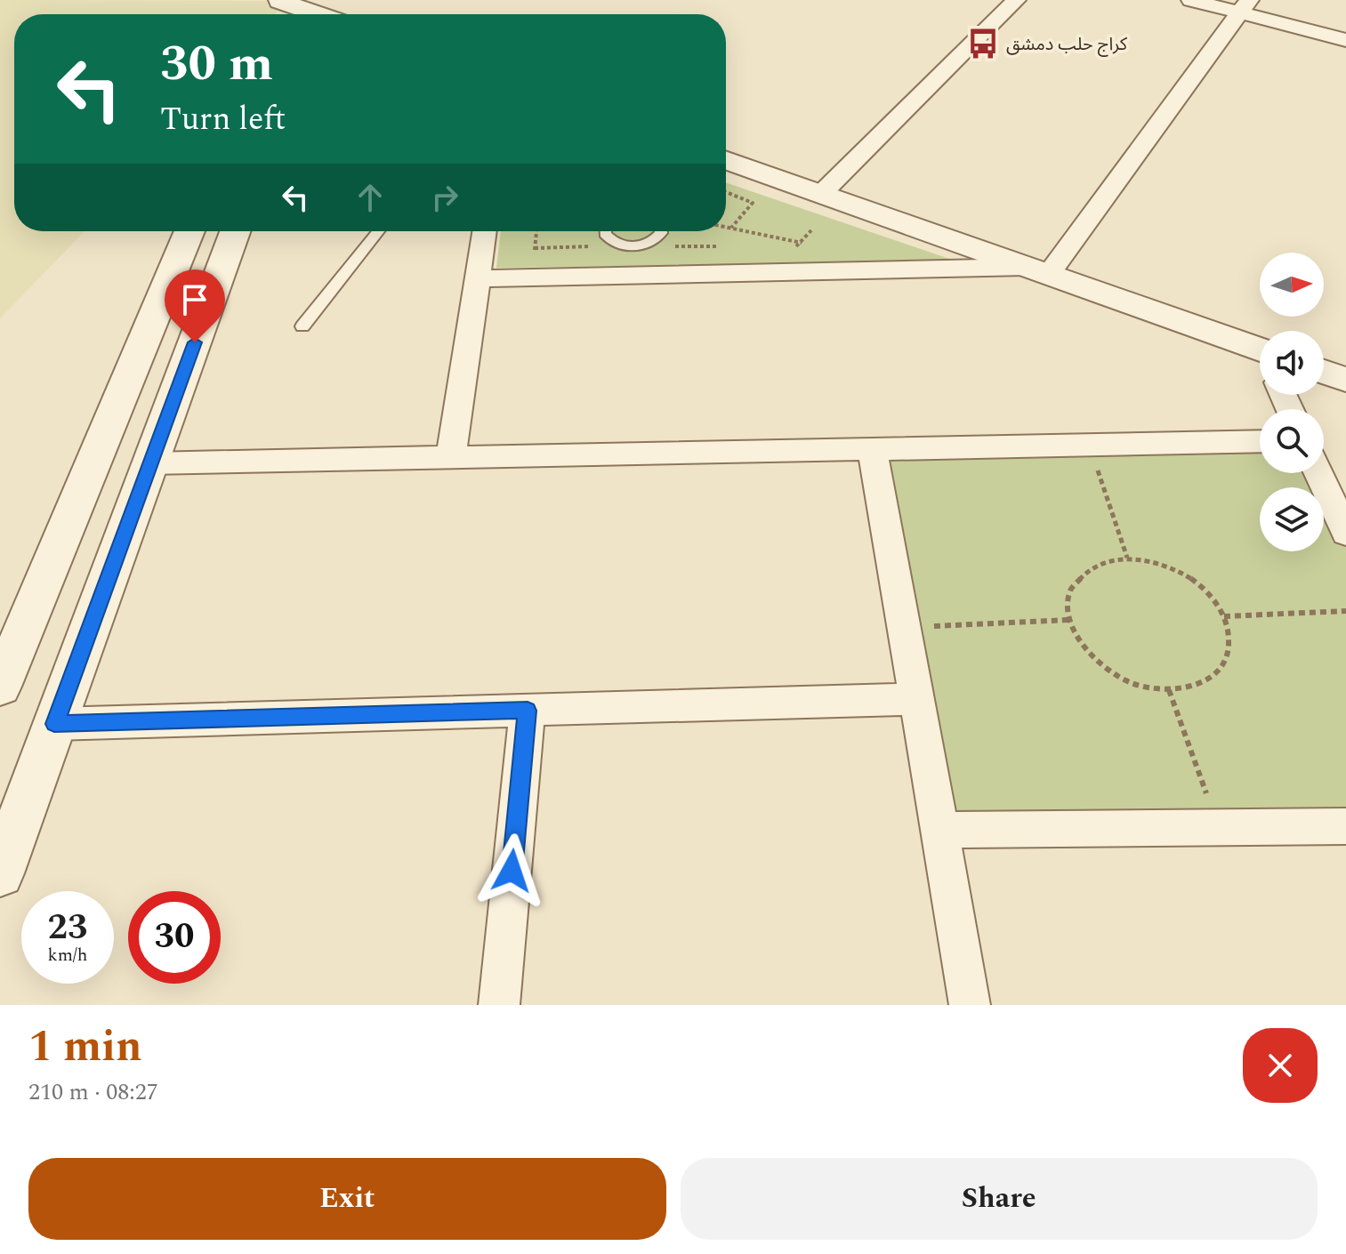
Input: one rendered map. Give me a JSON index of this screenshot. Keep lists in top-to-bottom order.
{
  "places": {
    "bus stop": ["كراج حلب دمشق"]
  },
  "north": "right",
  "page": {
    "turn": ["30 m", "Turn left"],
    "speed": "23 km/h",
    "limit": "30",
    "heading": ["1 min", "210 m · 08:27"],
    "buttons": ["Exit", "Share"]
  }
}
